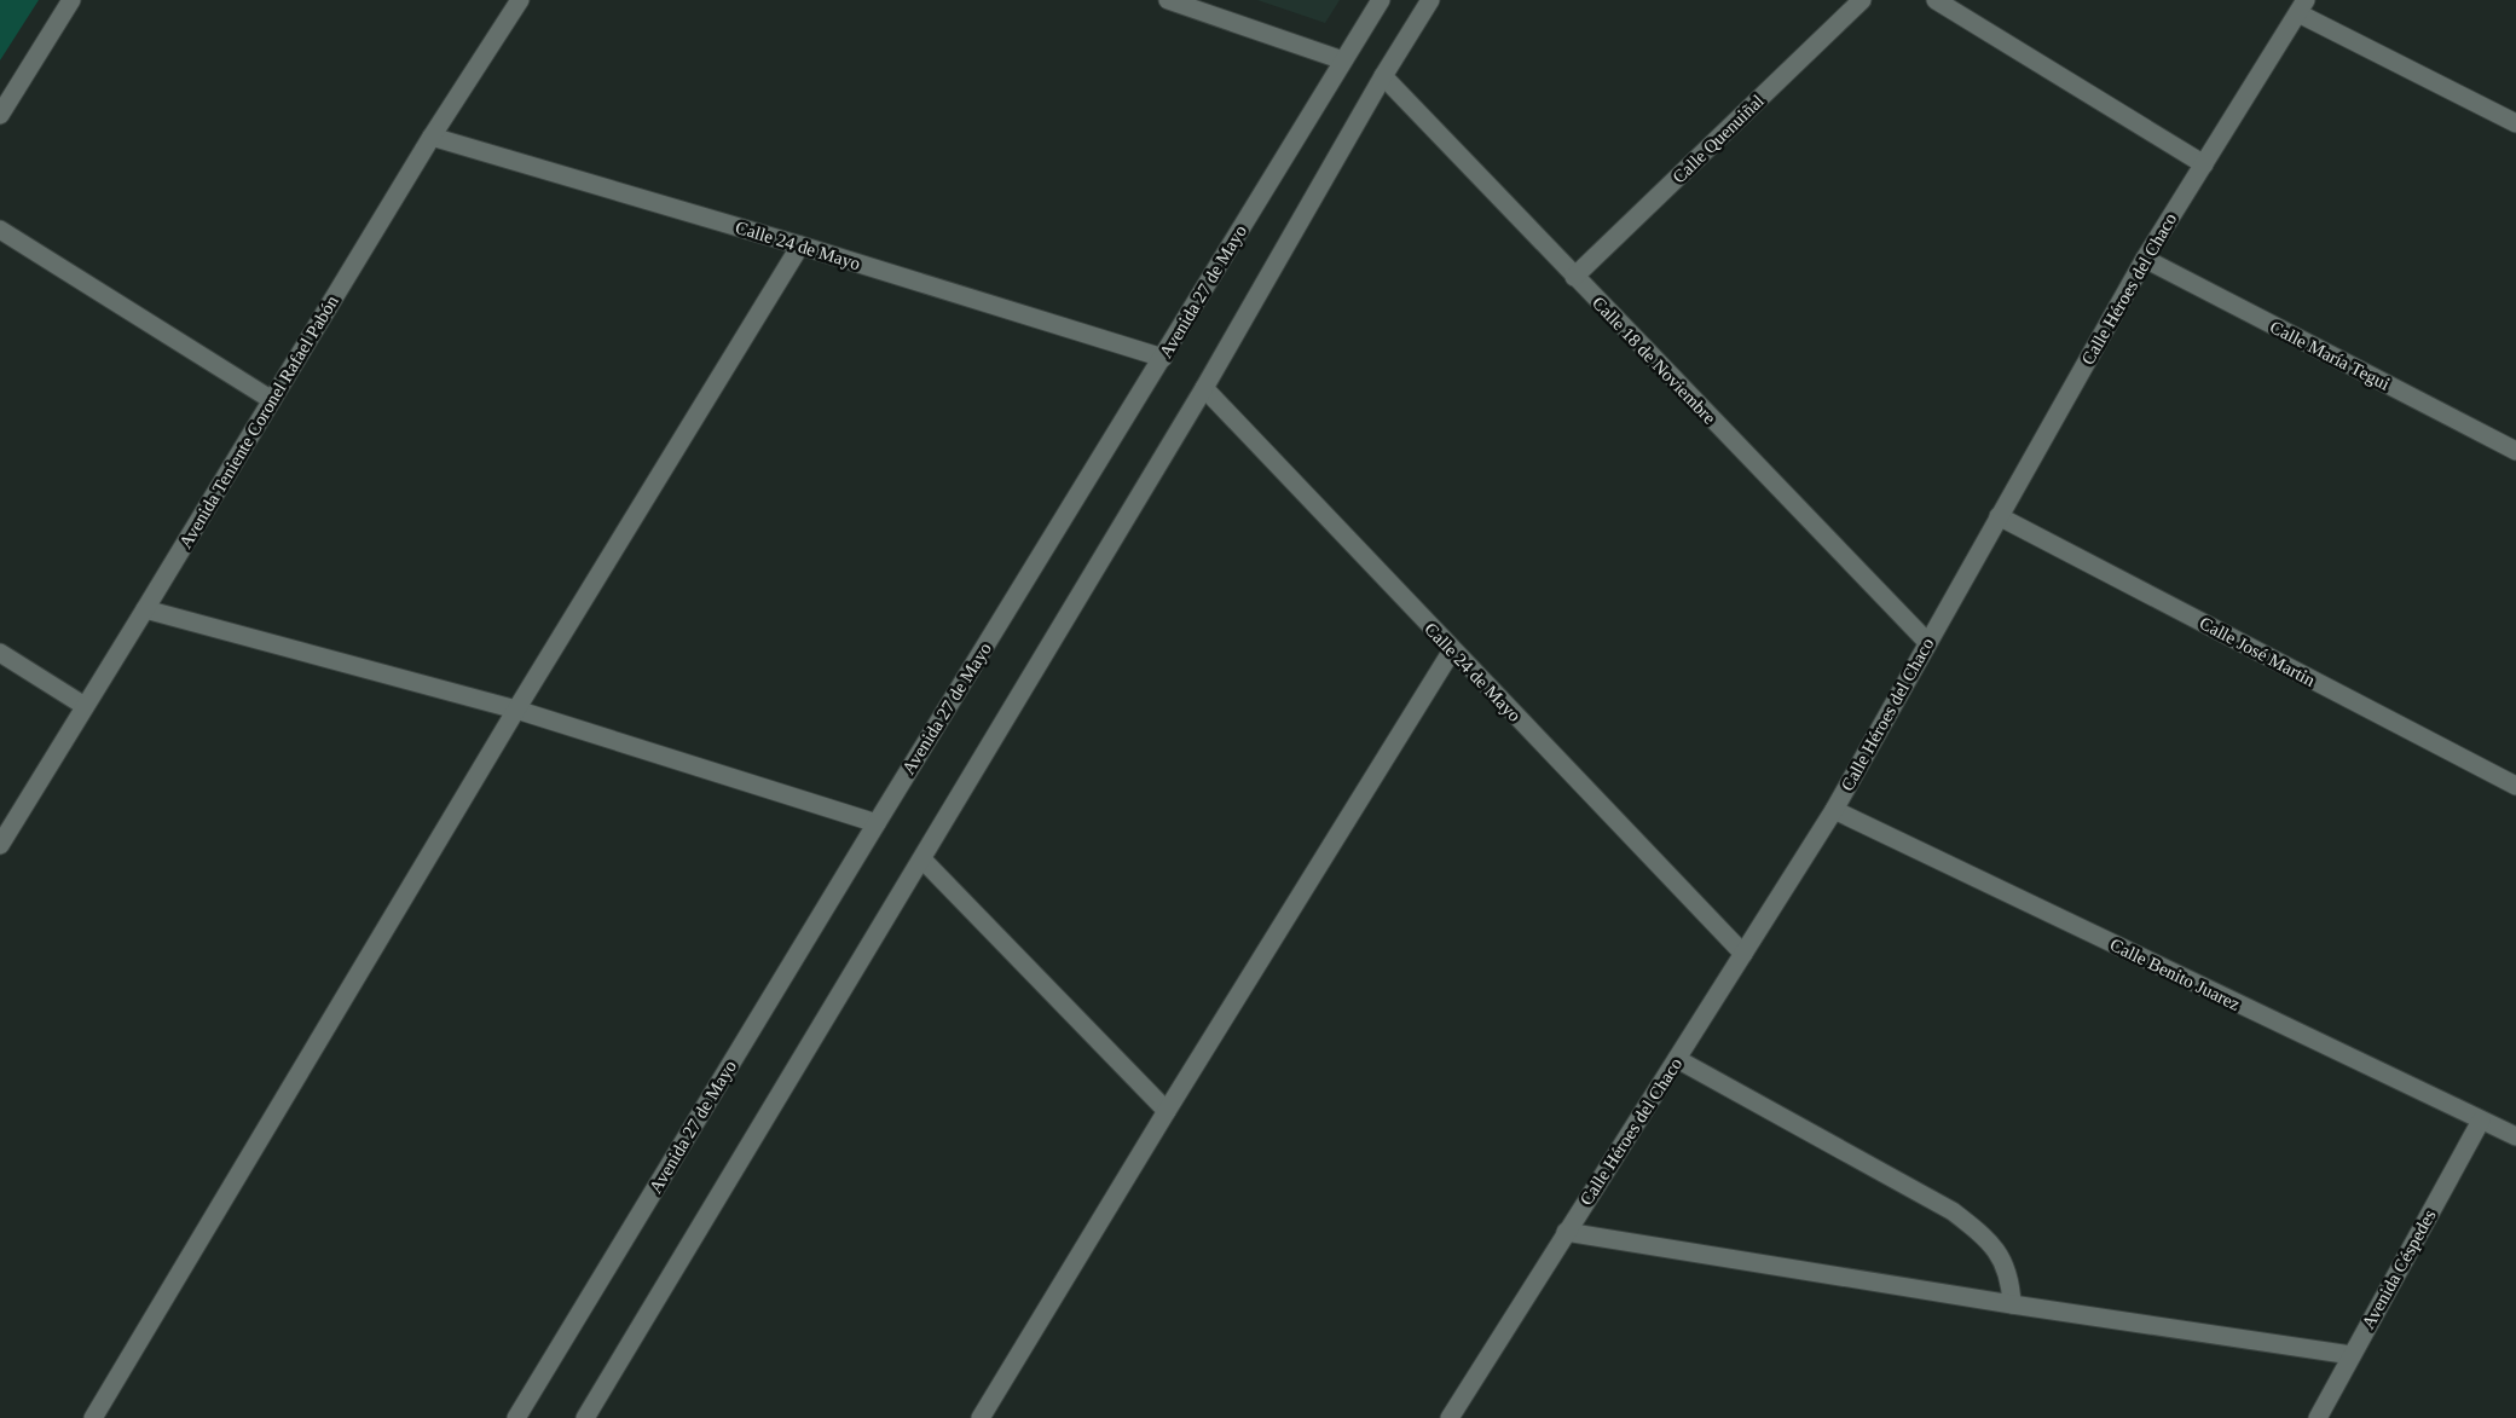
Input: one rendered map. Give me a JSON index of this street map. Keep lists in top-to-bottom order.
{
  "streets": {
    "street": [
      "Calle Quenuiñal",
      "Calle 24 de Mayo",
      "Calle Héroes del Chaco",
      "Avenida 27 de Mayo",
      "Calle María Tegui",
      "Calle 18 de Noviembre",
      "Avenida Teniente Coronel Rafael Pabón",
      "Calle José Martin",
      "Calle Benito Juarez",
      "Avenida Céspedes"
    ]
  },
  "crossings": [
    ["Calle Quenuiñal", "Calle 18 de Noviembre"],
    ["Calle 24 de Mayo", "Calle Héroes del Chaco"],
    ["Calle 24 de Mayo", "Avenida 27 de Mayo"],
    ["Calle 24 de Mayo", "Avenida Teniente Coronel Rafael Pabón"],
    ["Calle Héroes del Chaco", "Calle María Tegui"],
    ["Calle Héroes del Chaco", "Calle 18 de Noviembre"],
    ["Calle Héroes del Chaco", "Calle José Martin"],
    ["Calle Héroes del Chaco", "Calle Benito Juarez"],
    ["Calle Benito Juarez", "Avenida Céspedes"]
  ]
}
